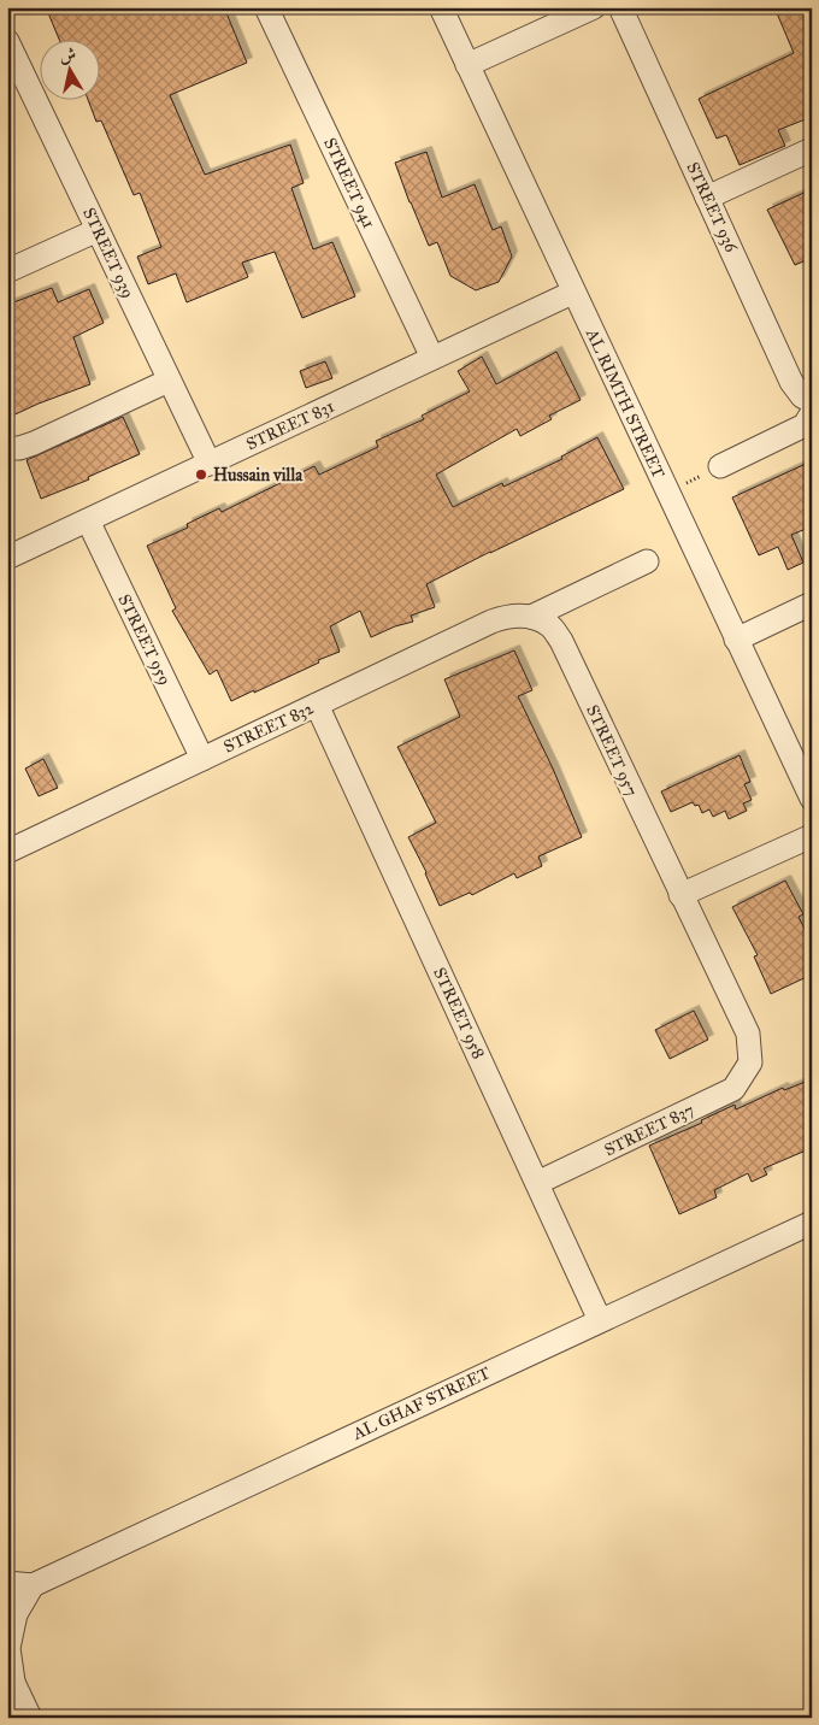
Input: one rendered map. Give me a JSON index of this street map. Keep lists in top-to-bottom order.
{
  "streets": {
    "street": [
      "STREET 941",
      "STREET 936",
      "STREET 939",
      "AL RIMTH STREET",
      "STREET 831",
      "STREET 959",
      "STREET 832",
      "STREET 957",
      "STREET 958",
      "STREET 837",
      "AL GHAF STREET"
    ]
  },
  "crossings": [
    ["STREET 941", "STREET 831"],
    ["STREET 939", "STREET 831"],
    ["AL RIMTH STREET", "STREET 831"],
    ["STREET 831", "STREET 959"],
    ["STREET 959", "STREET 832"],
    ["STREET 832", "STREET 957"],
    ["STREET 832", "STREET 958"],
    ["STREET 957", "STREET 837"],
    ["STREET 958", "STREET 837"],
    ["STREET 958", "AL GHAF STREET"]
  ],
  "places": ["Hussain villa"],
  "north": "top"
}
